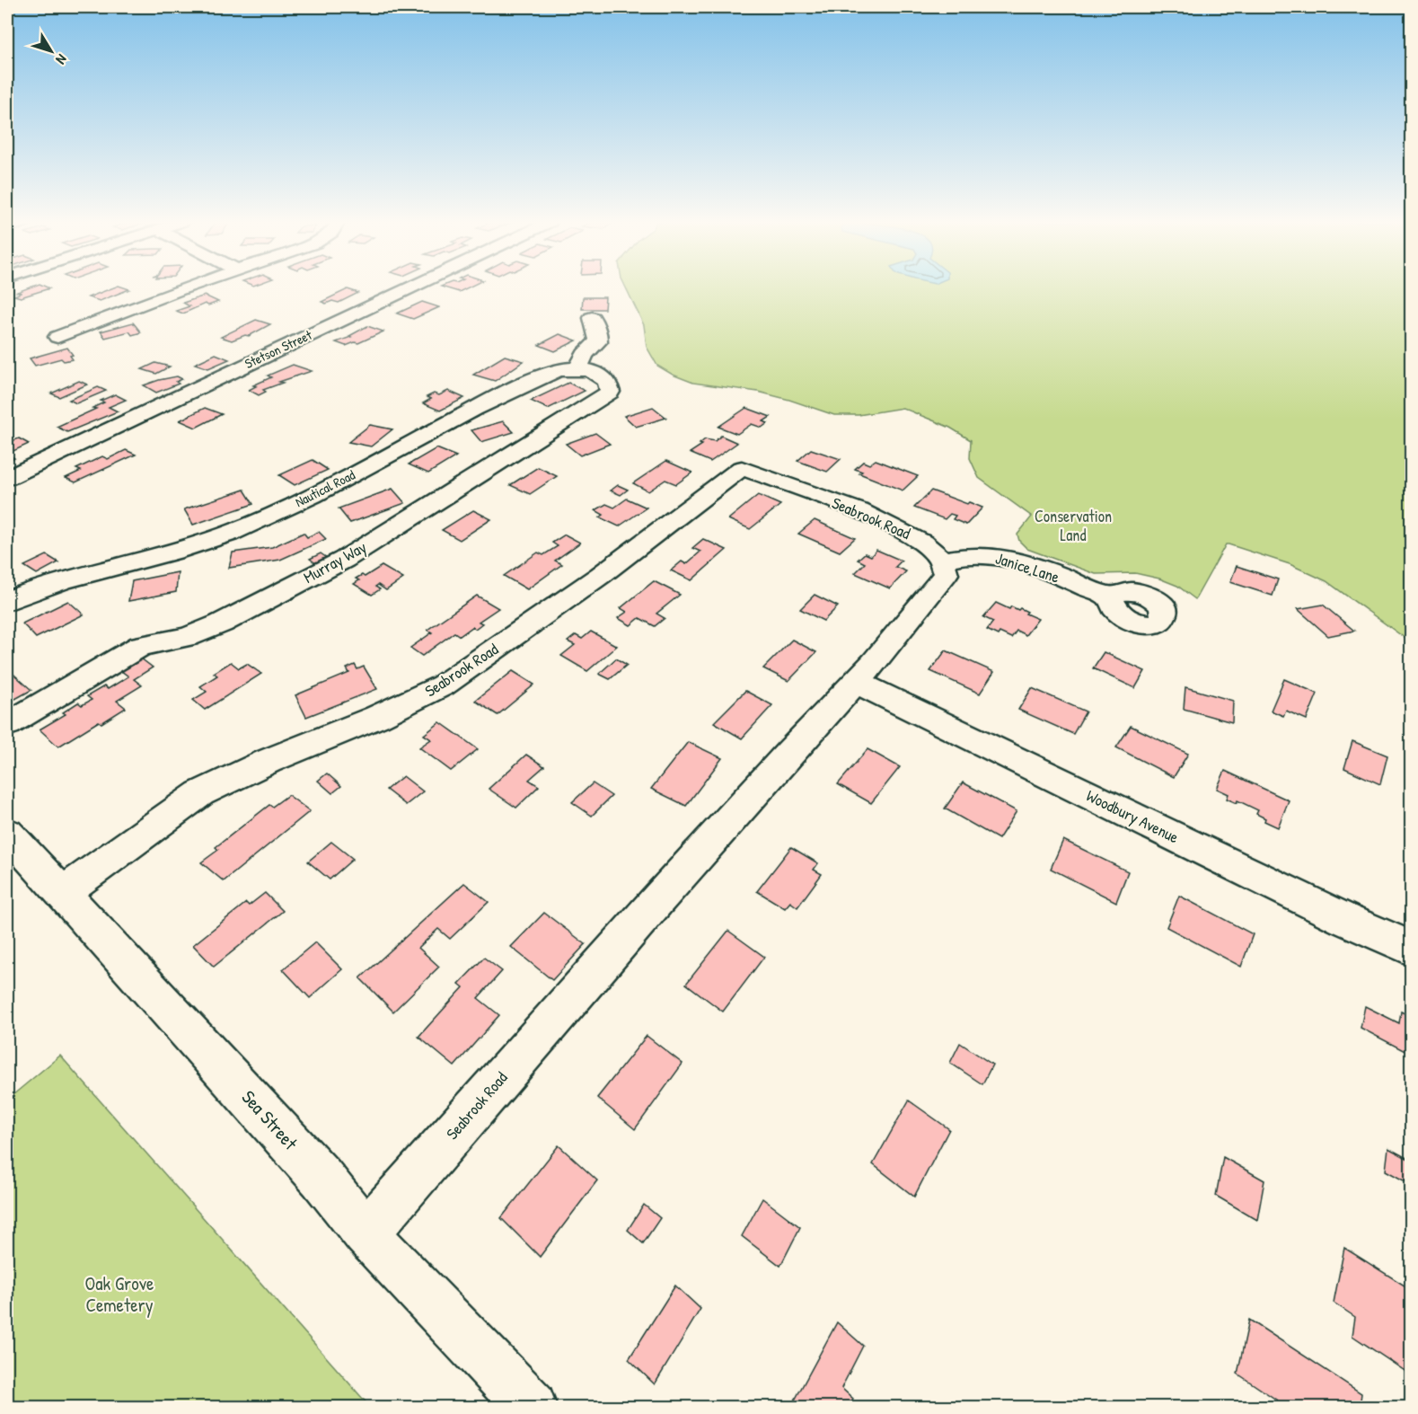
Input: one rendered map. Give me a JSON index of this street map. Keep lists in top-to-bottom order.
{
  "streets": {
    "street": [
      "Stetson Street",
      "Nautical Road",
      "Seabrook Road",
      "Murray Way",
      "Janice Lane",
      "Woodbury Avenue",
      "Sea Street"
    ]
  },
  "crossings": [
    ["Nautical Road", "Murray Way"],
    ["Seabrook Road", "Janice Lane"],
    ["Seabrook Road", "Woodbury Avenue"],
    ["Seabrook Road", "Sea Street"]
  ],
  "parks": ["Conservation Land", "Oak Grove Cemetery"],
  "north": "bottom right"
}
